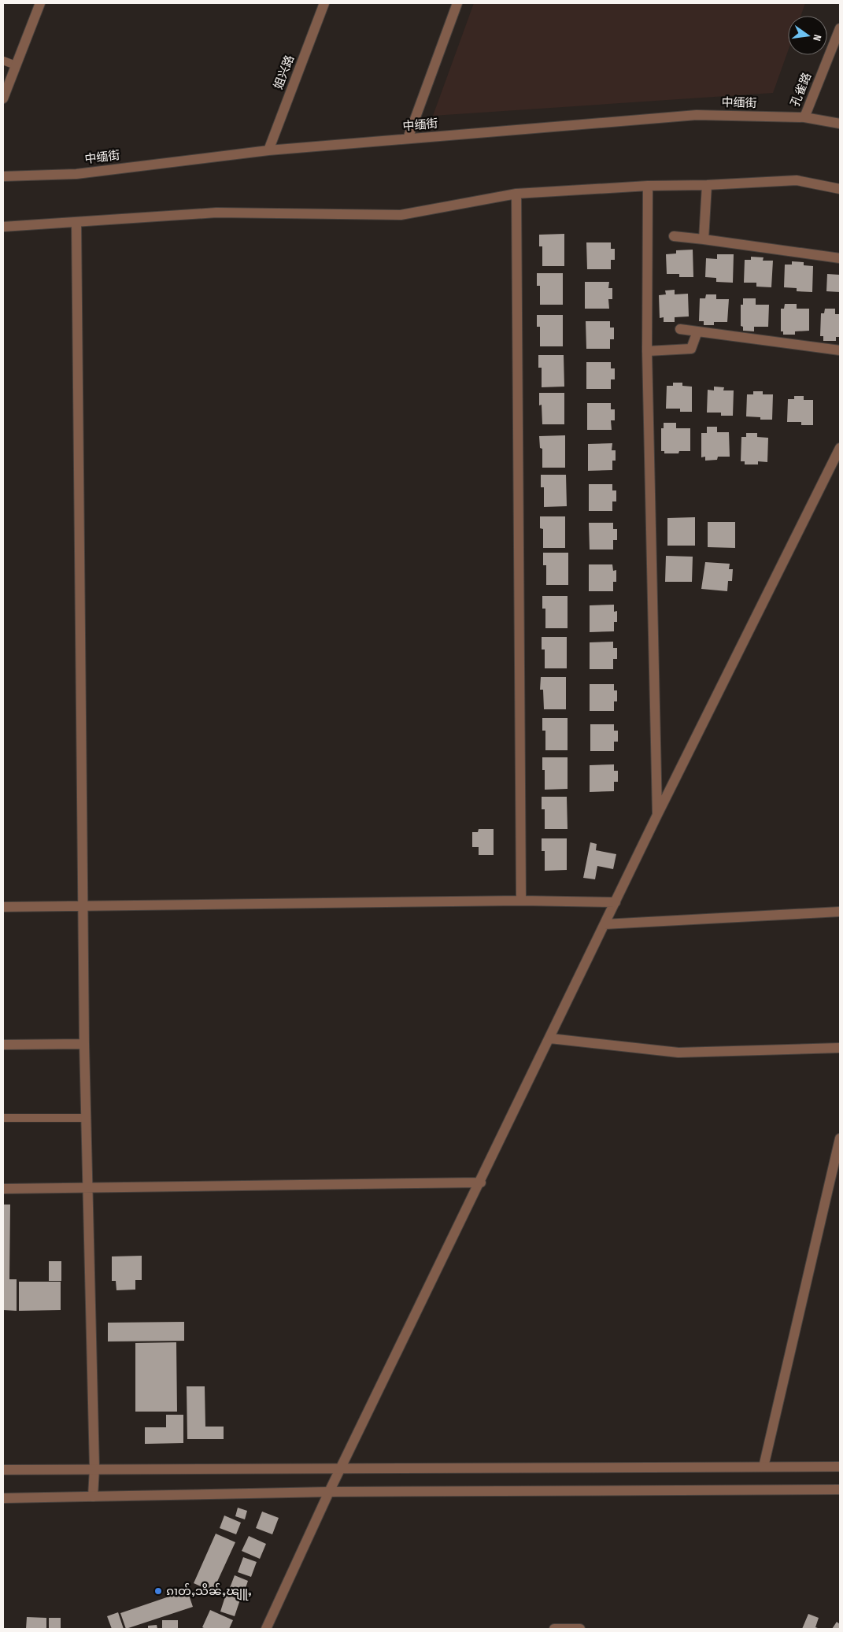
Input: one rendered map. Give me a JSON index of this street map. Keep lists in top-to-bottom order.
{
  "streets": {
    "street": ["姐兴路", "孔雀路", "中缅街"]
  },
  "crossings": [
    ["姐兴路", "中缅街"],
    ["孔雀路", "中缅街"]
  ],
  "places": ["ၵၢတ်ႇသိၼ်ႇၽျူႇ"],
  "north": "right"
}
